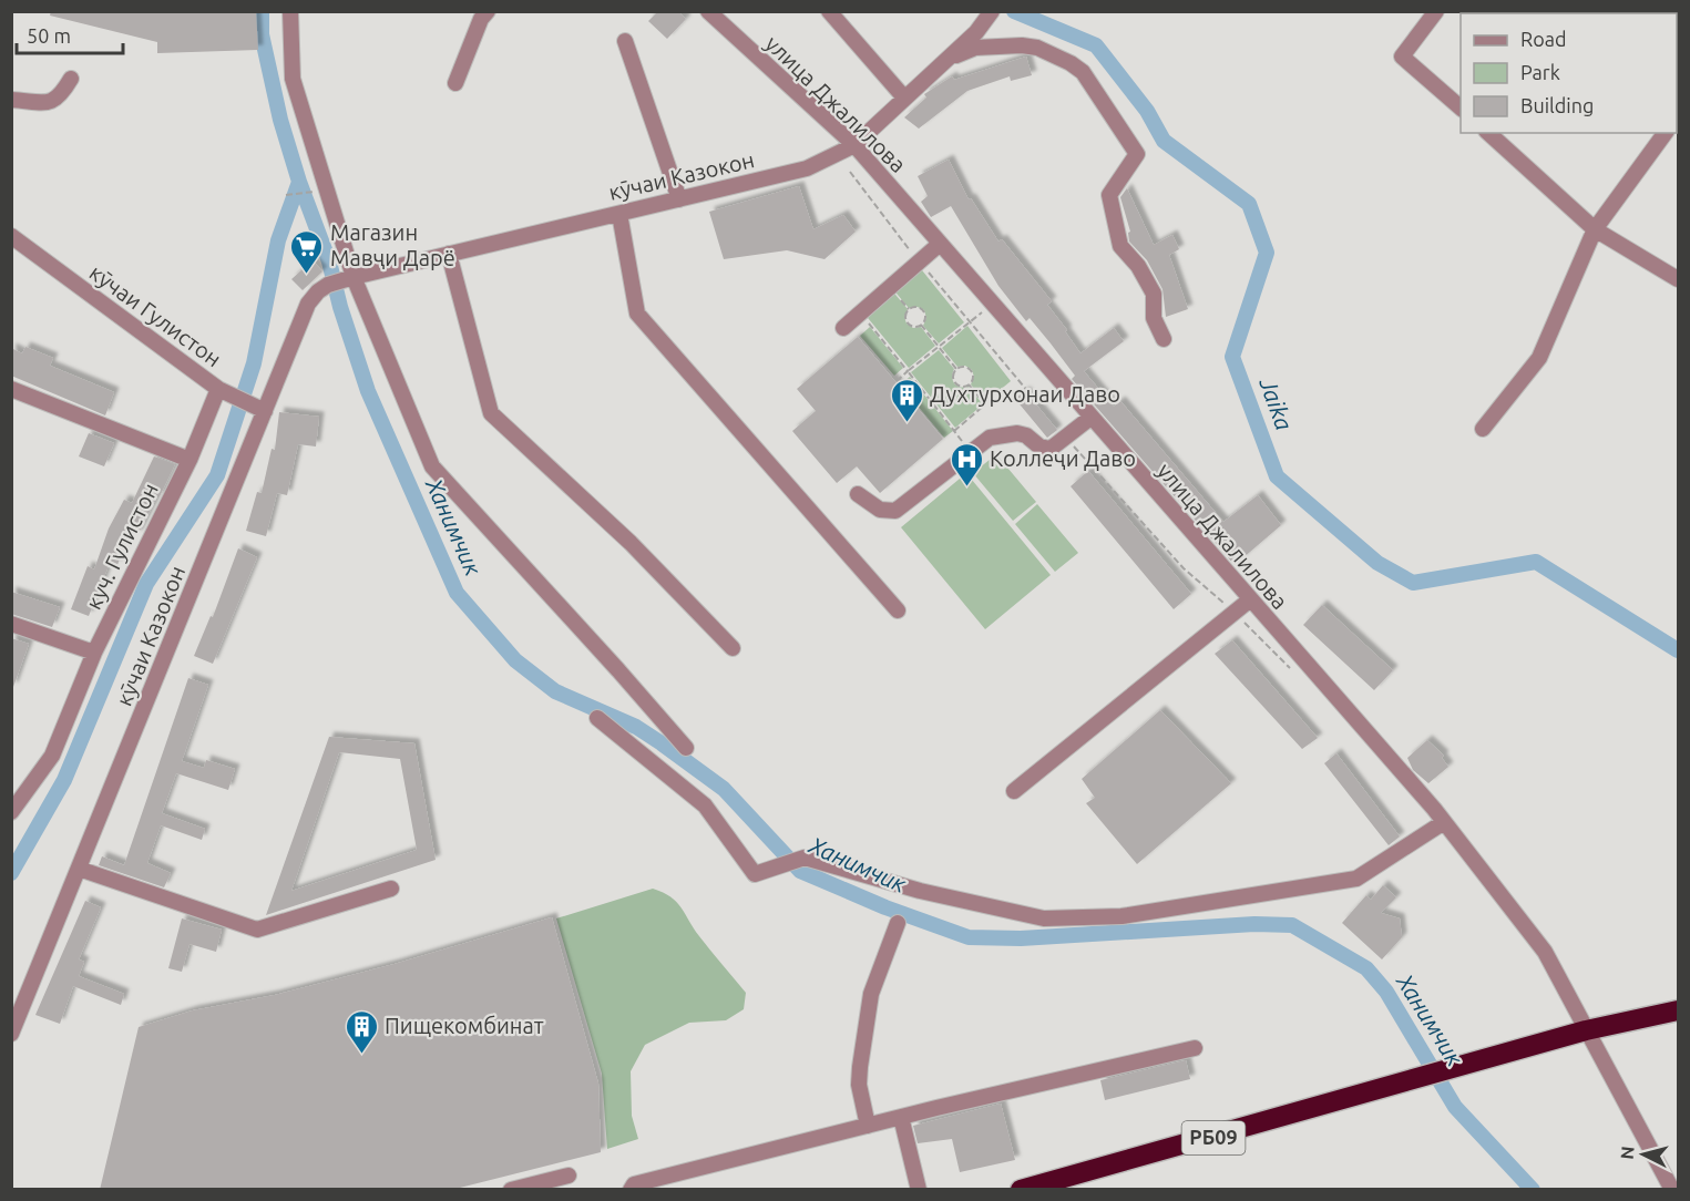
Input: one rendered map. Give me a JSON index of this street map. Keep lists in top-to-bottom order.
{
  "streets": {
    "highway": ["РБ09"],
    "street": [
      "улица Джалилова",
      "кӯчаи Казокон",
      "кӯчаи Гулистон",
      "куч. Гулистон"
    ]
  },
  "crossings": [
    ["улица Джалилова", "кӯчаи Казокон"],
    ["улица Джалилова", "РБ09"],
    ["кӯчаи Гулистон", "куч. Гулистон"]
  ],
  "water": ["Jaika", "Ханимчик"],
  "places": {
    "supermarket": ["Магазин Мавҷи Дарё"],
    "building": ["Духтурхонаи Даво", "Пищекомбинат"],
    "hospital": ["Коллеҷи Даво"]
  },
  "legend": ["Road", "Park", "Building"],
  "scale_bar": "50 m",
  "north": "left"
}
